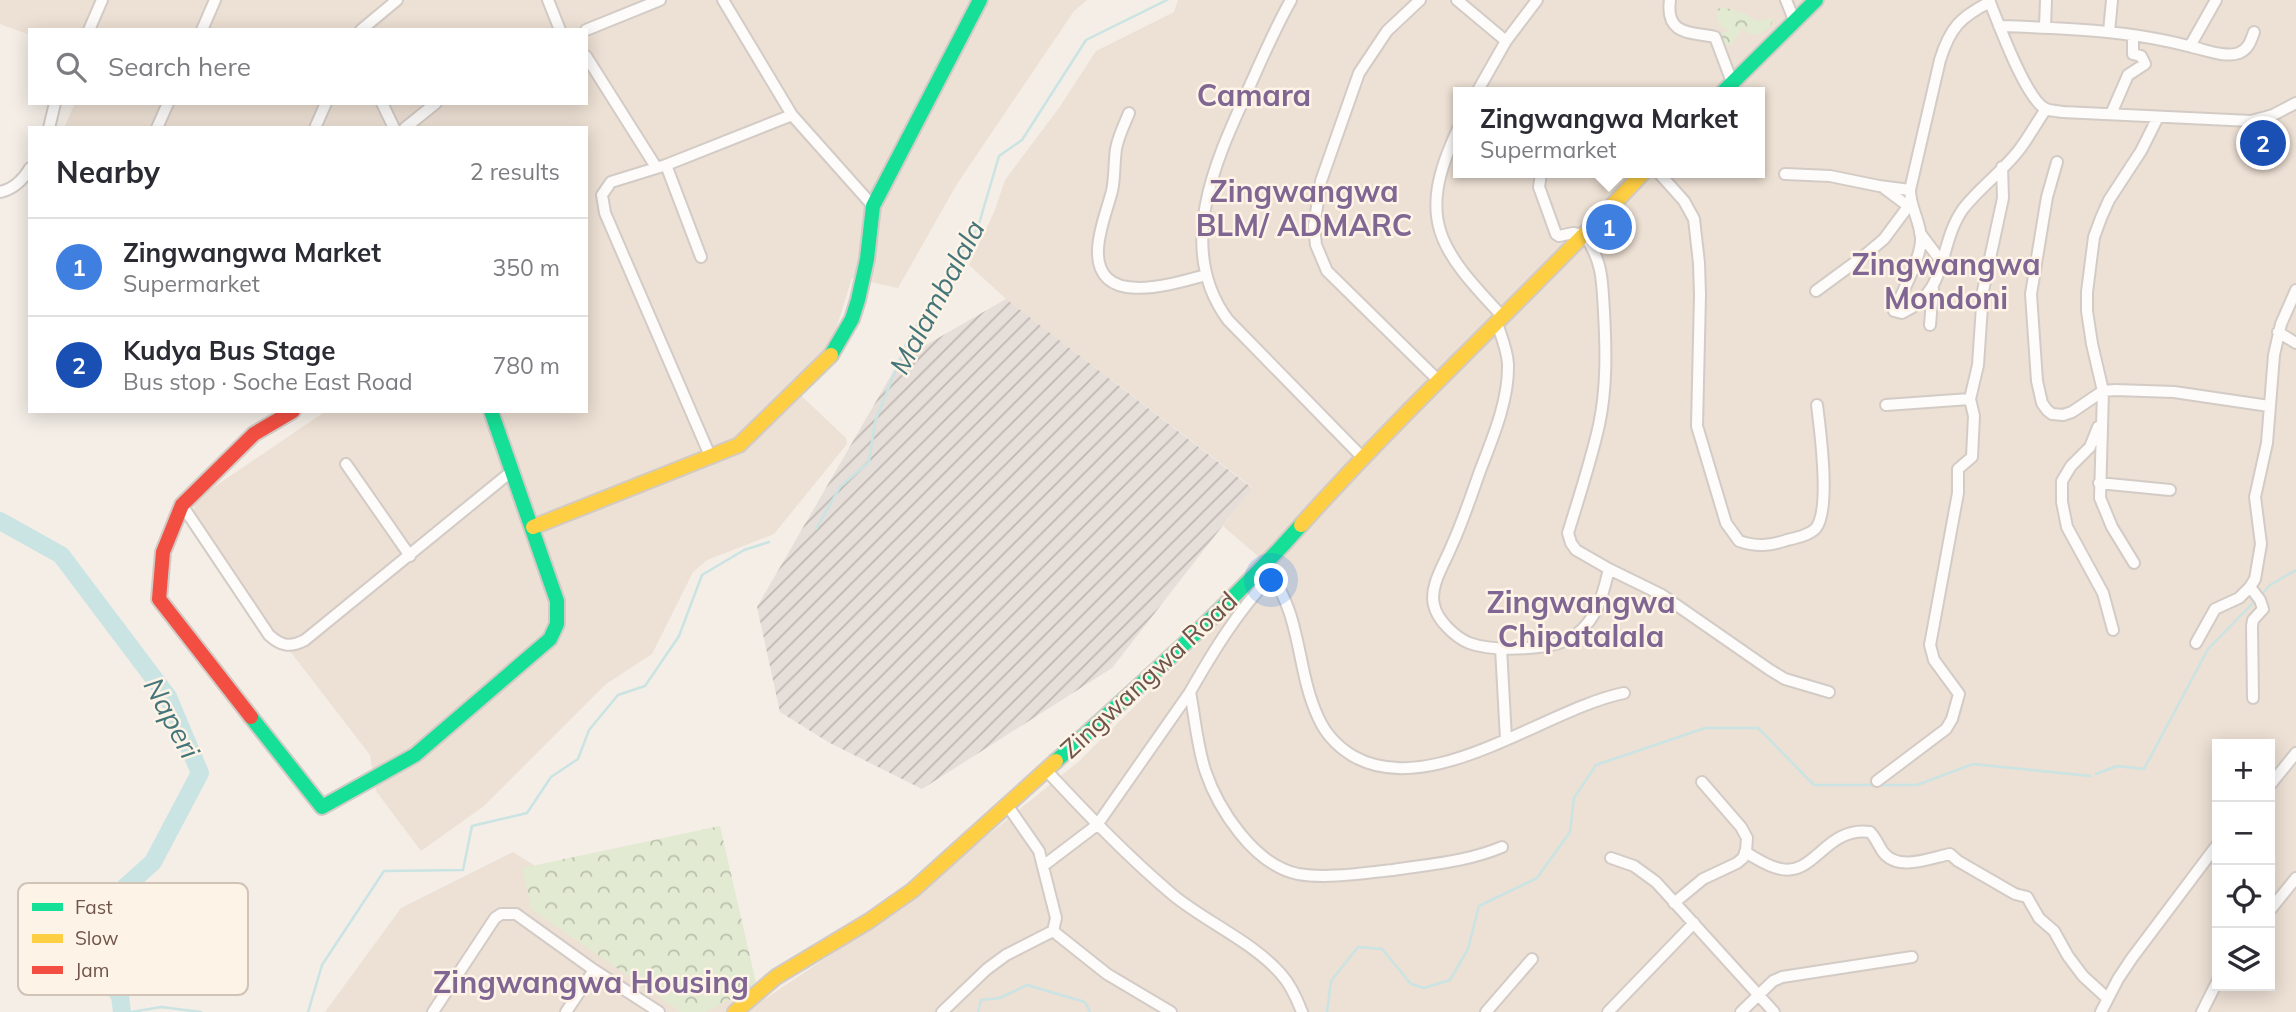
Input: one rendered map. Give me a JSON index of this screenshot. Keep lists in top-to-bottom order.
{
  "streets": {
    "street": ["Zingwangwa Road"]
  },
  "districts": [
    "Camara",
    "Zingwangwa BLM/ ADMARC",
    "Zingwangwa Mondoni",
    "Zingwangwa Chipatalala",
    "Zingwangwa Housing"
  ],
  "water": ["Malambalala", "Naperi"],
  "legend": ["Fast", "Slow", "Jam"],
  "page": {
    "search": "Search here",
    "popup": ["Zingwangwa Market", "Supermarket"],
    "pins": ["2", "1"],
    "heading": ["Nearby", "2 results"],
    "list": [
      {
        "mark": "1",
        "name": "Zingwangwa Market",
        "note": "Supermarket",
        "value": "350 m"
      },
      {
        "mark": "2",
        "name": "Kudya Bus Stage",
        "note": "Bus stop · Soche East Road",
        "value": "780 m"
      }
    ],
    "map_buttons": ["+", "−"]
  }
}
